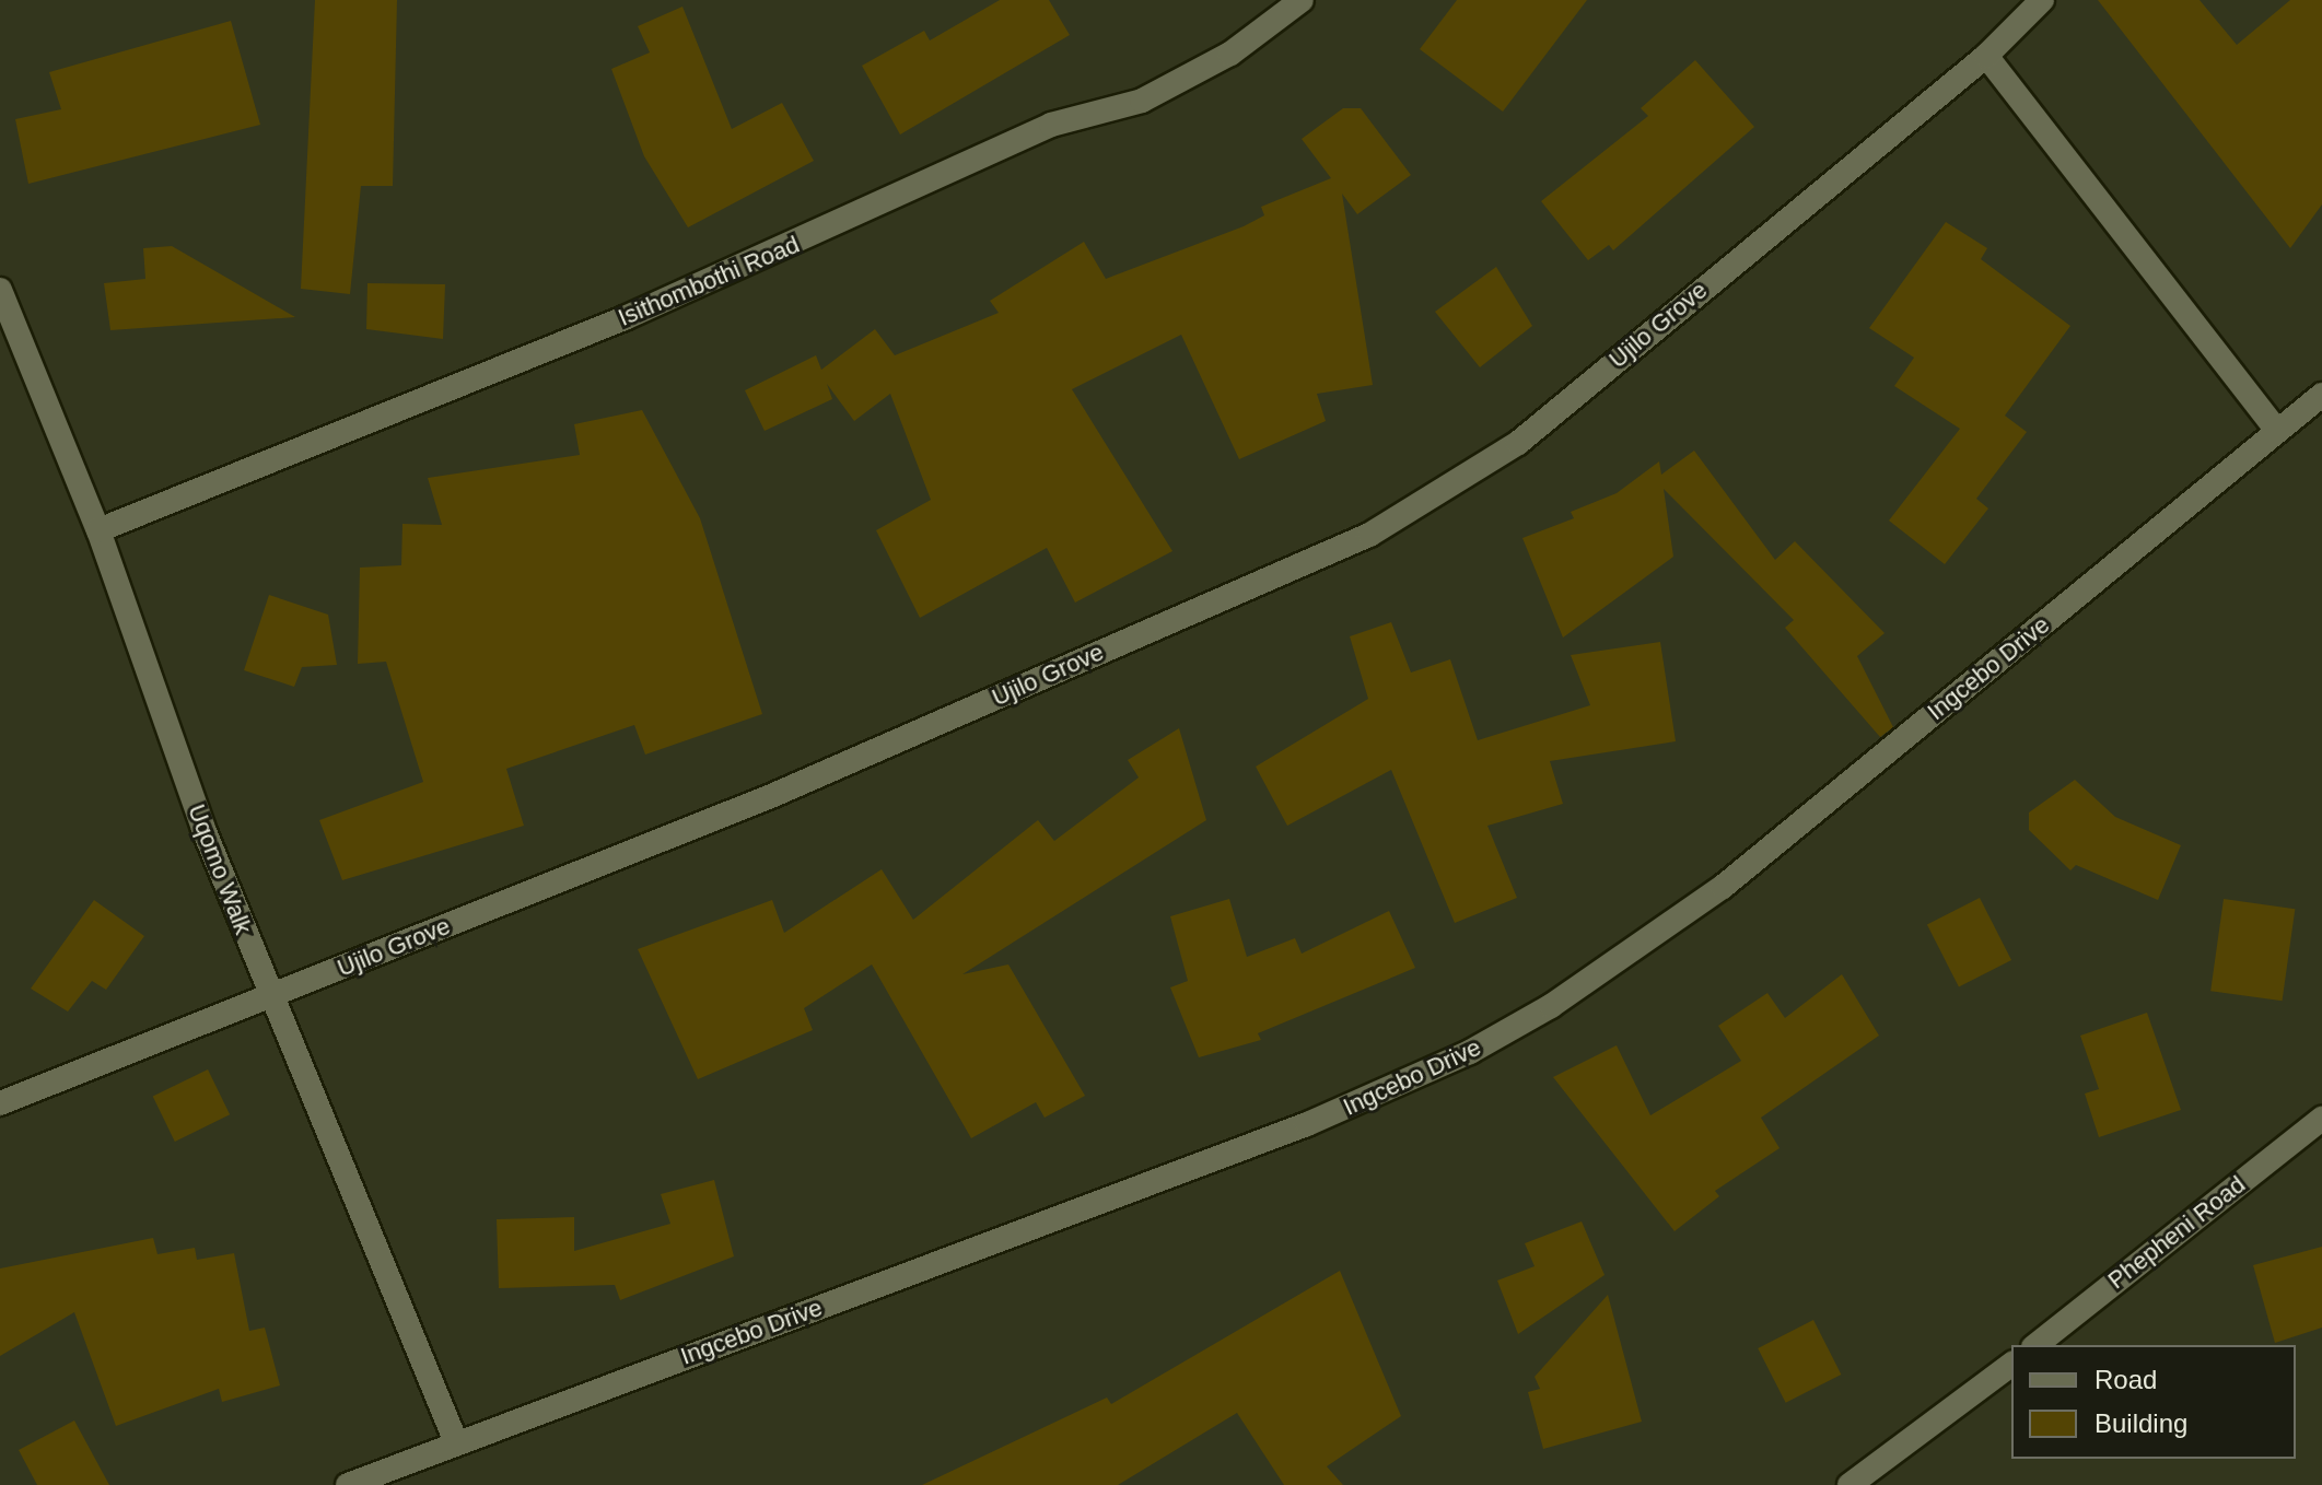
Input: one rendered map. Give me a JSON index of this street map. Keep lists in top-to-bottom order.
{
  "streets": {
    "street": [
      "Isithombothi Road",
      "Ujilo Grove",
      "Ingcebo Drive",
      "Uqomo Walk",
      "Phepheni Road"
    ]
  },
  "crossings": [
    ["Isithombothi Road", "Uqomo Walk"],
    ["Ujilo Grove", "Uqomo Walk"],
    ["Ingcebo Drive", "Uqomo Walk"]
  ],
  "legend": ["Road", "Building"]
}
